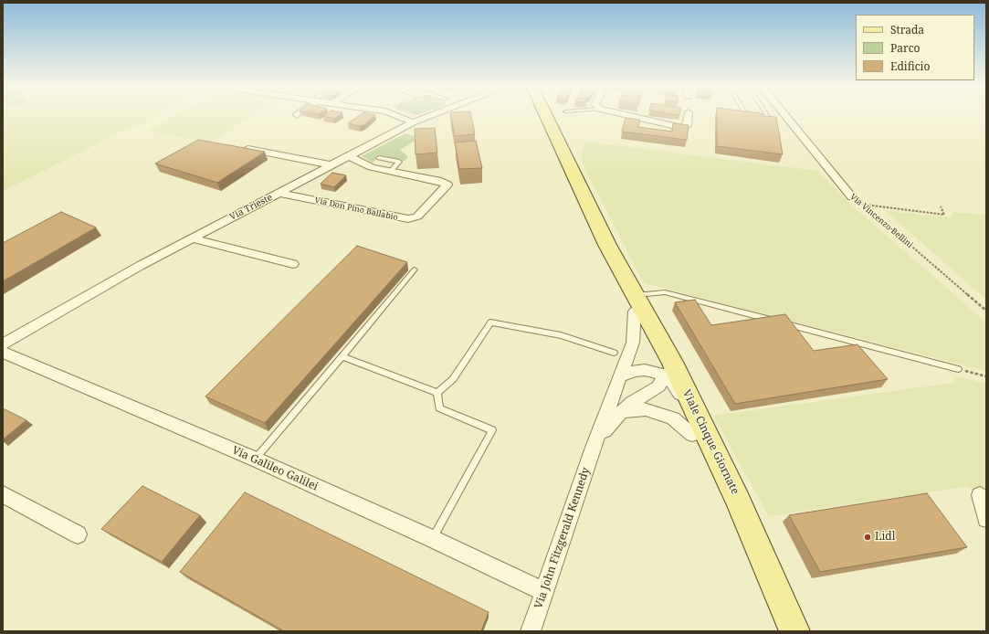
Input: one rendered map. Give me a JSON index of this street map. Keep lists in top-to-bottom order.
{
  "streets": {
    "main road": ["Viale Cinque Giornate"],
    "street": [
      "Via Trieste",
      "Via Don Pino Ballabio",
      "Via Vincenzo Bellini",
      "Via Galileo Galilei",
      "Via John Fitzgerald Kennedy"
    ]
  },
  "crossings": [
    ["Via Trieste", "Via Don Pino Ballabio"],
    ["Viale Cinque Giornate", "Via John Fitzgerald Kennedy"],
    ["Via Galileo Galilei", "Via John Fitzgerald Kennedy"]
  ],
  "places": ["Lidl"],
  "legend": ["Strada", "Parco", "Edificio"]
}
